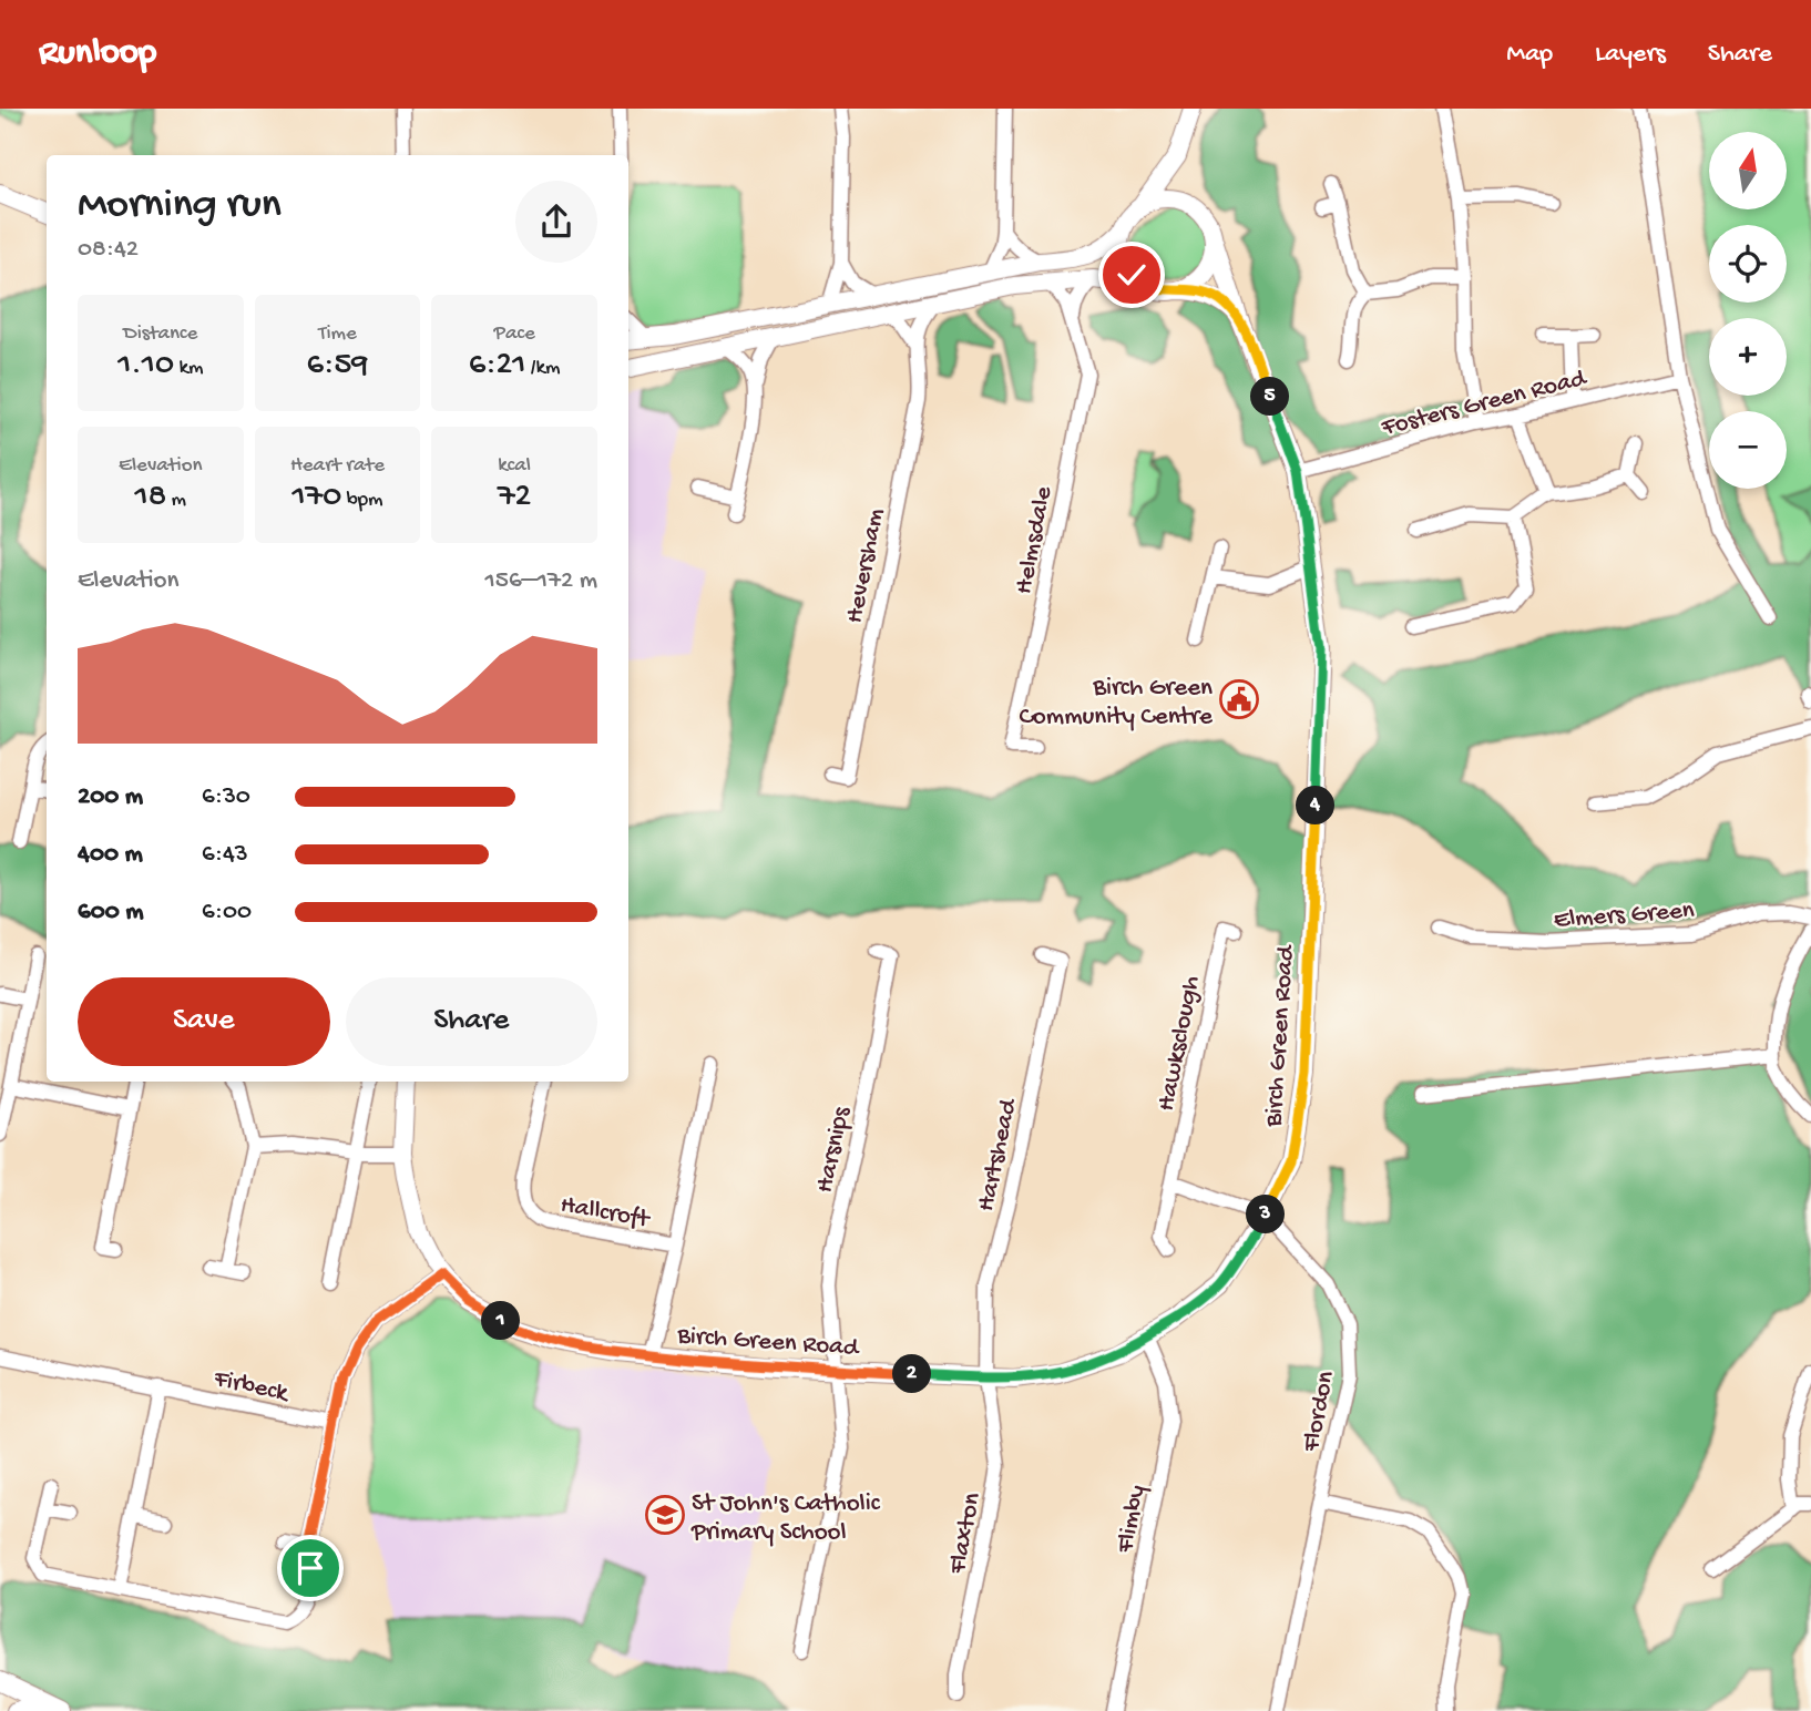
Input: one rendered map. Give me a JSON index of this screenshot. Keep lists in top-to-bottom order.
{
  "streets": {
    "street": [
      "Fosters Green Road",
      "Helmsdale",
      "Heversham",
      "Elmers Green",
      "Birch Green Road",
      "Hawksclough",
      "Harsnips",
      "Hartshead",
      "Hallcroft",
      "Firbeck",
      "Flordon",
      "Flimby",
      "Flaxton"
    ]
  },
  "crossings": [
    ["Fosters Green Road", "Birch Green Road"],
    ["Birch Green Road", "Harsnips"],
    ["Birch Green Road", "Hartshead"],
    ["Birch Green Road", "Hallcroft"],
    ["Birch Green Road", "Flordon"],
    ["Birch Green Road", "Flimby"],
    ["Birch Green Road", "Flaxton"],
    ["Hartshead", "Flaxton"]
  ],
  "places": {
    "public building": ["Birch Green Community Centre"],
    "school or university": ["St John's Catholic Primary School"]
  },
  "north": "top",
  "page": {
    "header": "Runloop",
    "nav": ["Map", "Layers", "Share"],
    "map_buttons": ["+", "−"],
    "heading": ["Morning run", "08:42"],
    "stats": [
      ["Distance", "1.10 km"],
      ["Time", "6:59"],
      ["Pace", "6:21 /km"],
      ["Elevation", "18 m"],
      ["Heart rate", "170 bpm"],
      ["kcal", "72"]
    ],
    "pins": [
      "5",
      "4",
      "3",
      "1",
      "2"
    ],
    "chart": ["Elevation", "156–172 m"],
    "list": [
      {
        "name": "200 m",
        "note": "6:30"
      },
      {
        "name": "400 m",
        "note": "6:43"
      },
      {
        "name": "600 m",
        "note": "6:00"
      }
    ],
    "buttons": ["Save", "Share"]
  }
}
